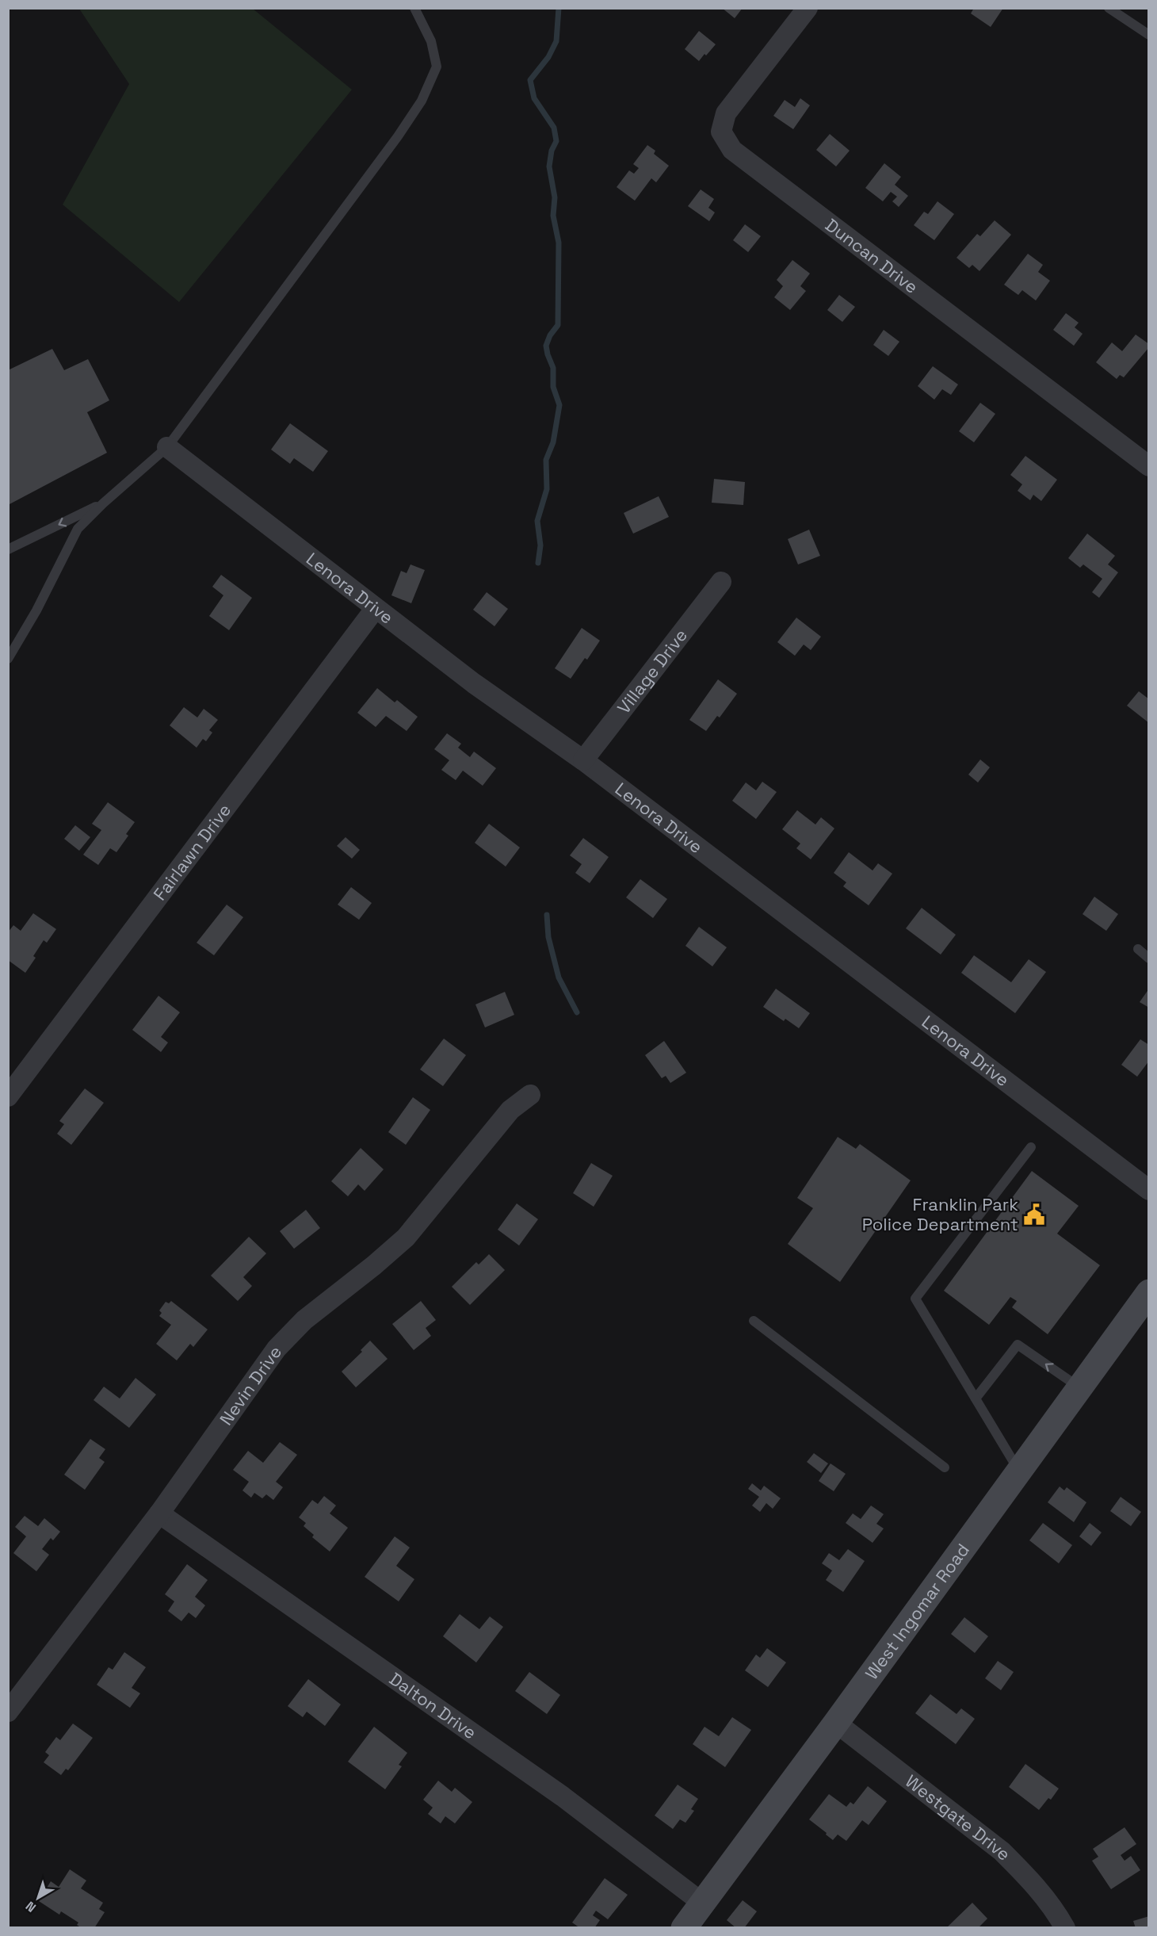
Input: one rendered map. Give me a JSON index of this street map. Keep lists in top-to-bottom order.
{
  "streets": {
    "street": [
      "Duncan Drive",
      "Lenora Drive",
      "Village Drive",
      "Fairlawn Drive",
      "Nevin Drive",
      "West Ingomar Road",
      "Dalton Drive",
      "Westgate Drive"
    ]
  },
  "crossings": [
    ["Lenora Drive", "Village Drive"],
    ["Lenora Drive", "Fairlawn Drive"],
    ["Nevin Drive", "Dalton Drive"],
    ["West Ingomar Road", "Dalton Drive"],
    ["West Ingomar Road", "Westgate Drive"]
  ],
  "places": {
    "public building": ["Franklin Park Police Department"]
  },
  "north": "bottom left"
}
